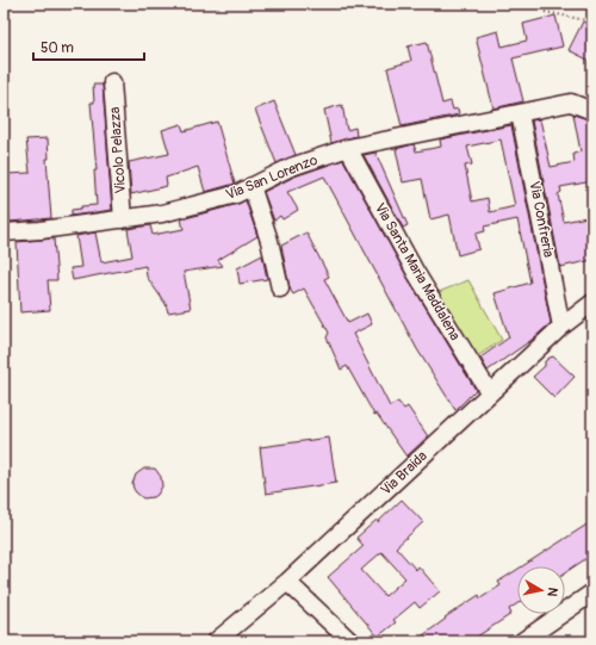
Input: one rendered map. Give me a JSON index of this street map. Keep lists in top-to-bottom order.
{
  "streets": {
    "street": [
      "Vicolo Pelazza",
      "Via San Lorenzo",
      "Via Confreria",
      "Via Santa Maria Maddalena",
      "Via Braida"
    ]
  },
  "crossings": [
    ["Vicolo Pelazza", "Via San Lorenzo"],
    ["Via San Lorenzo", "Via Confreria"],
    ["Via San Lorenzo", "Via Santa Maria Maddalena"],
    ["Via Confreria", "Via Braida"],
    ["Via Santa Maria Maddalena", "Via Braida"]
  ],
  "scale_bar": "50 m",
  "north": "right"
}
